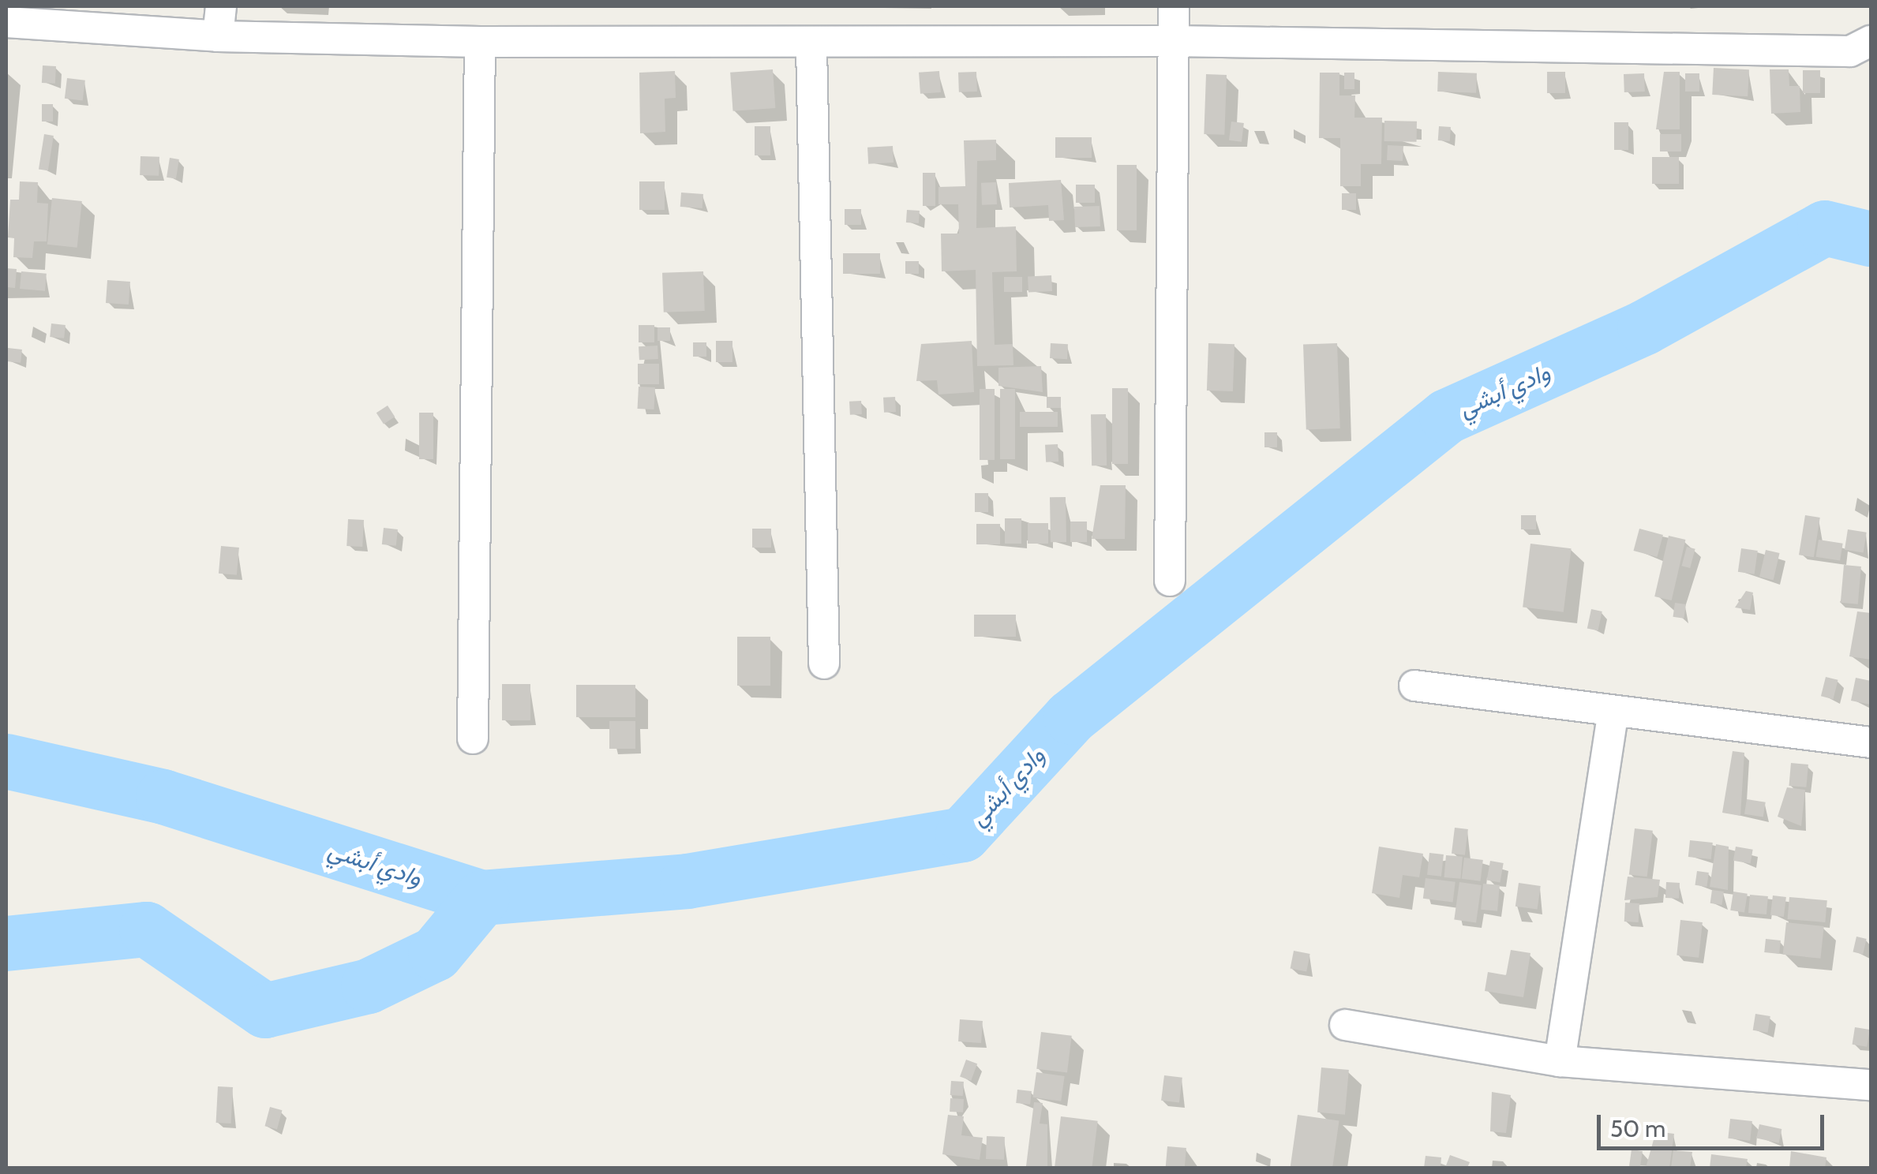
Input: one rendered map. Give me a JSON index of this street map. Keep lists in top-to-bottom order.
{
  "water": ["وادي أبشي"],
  "scale_bar": "50 m"
}
